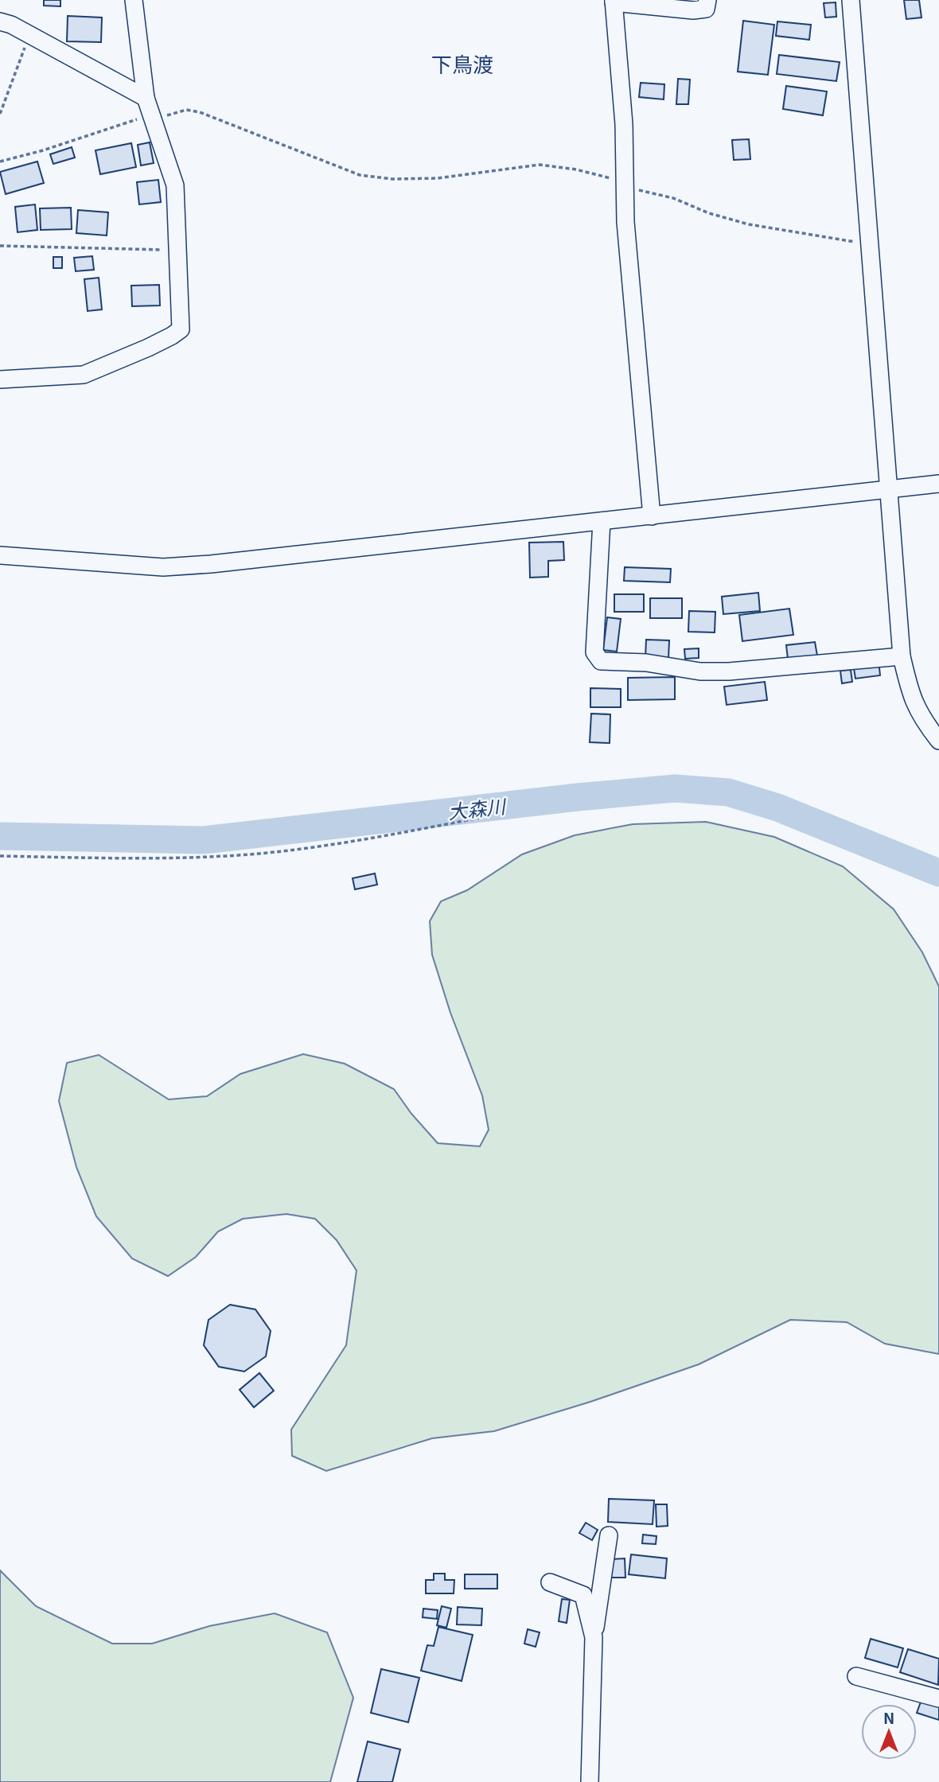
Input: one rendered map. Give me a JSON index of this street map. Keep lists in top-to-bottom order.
{
  "districts": ["下鳥渡"],
  "water": ["大森川"],
  "north": "top"
}
